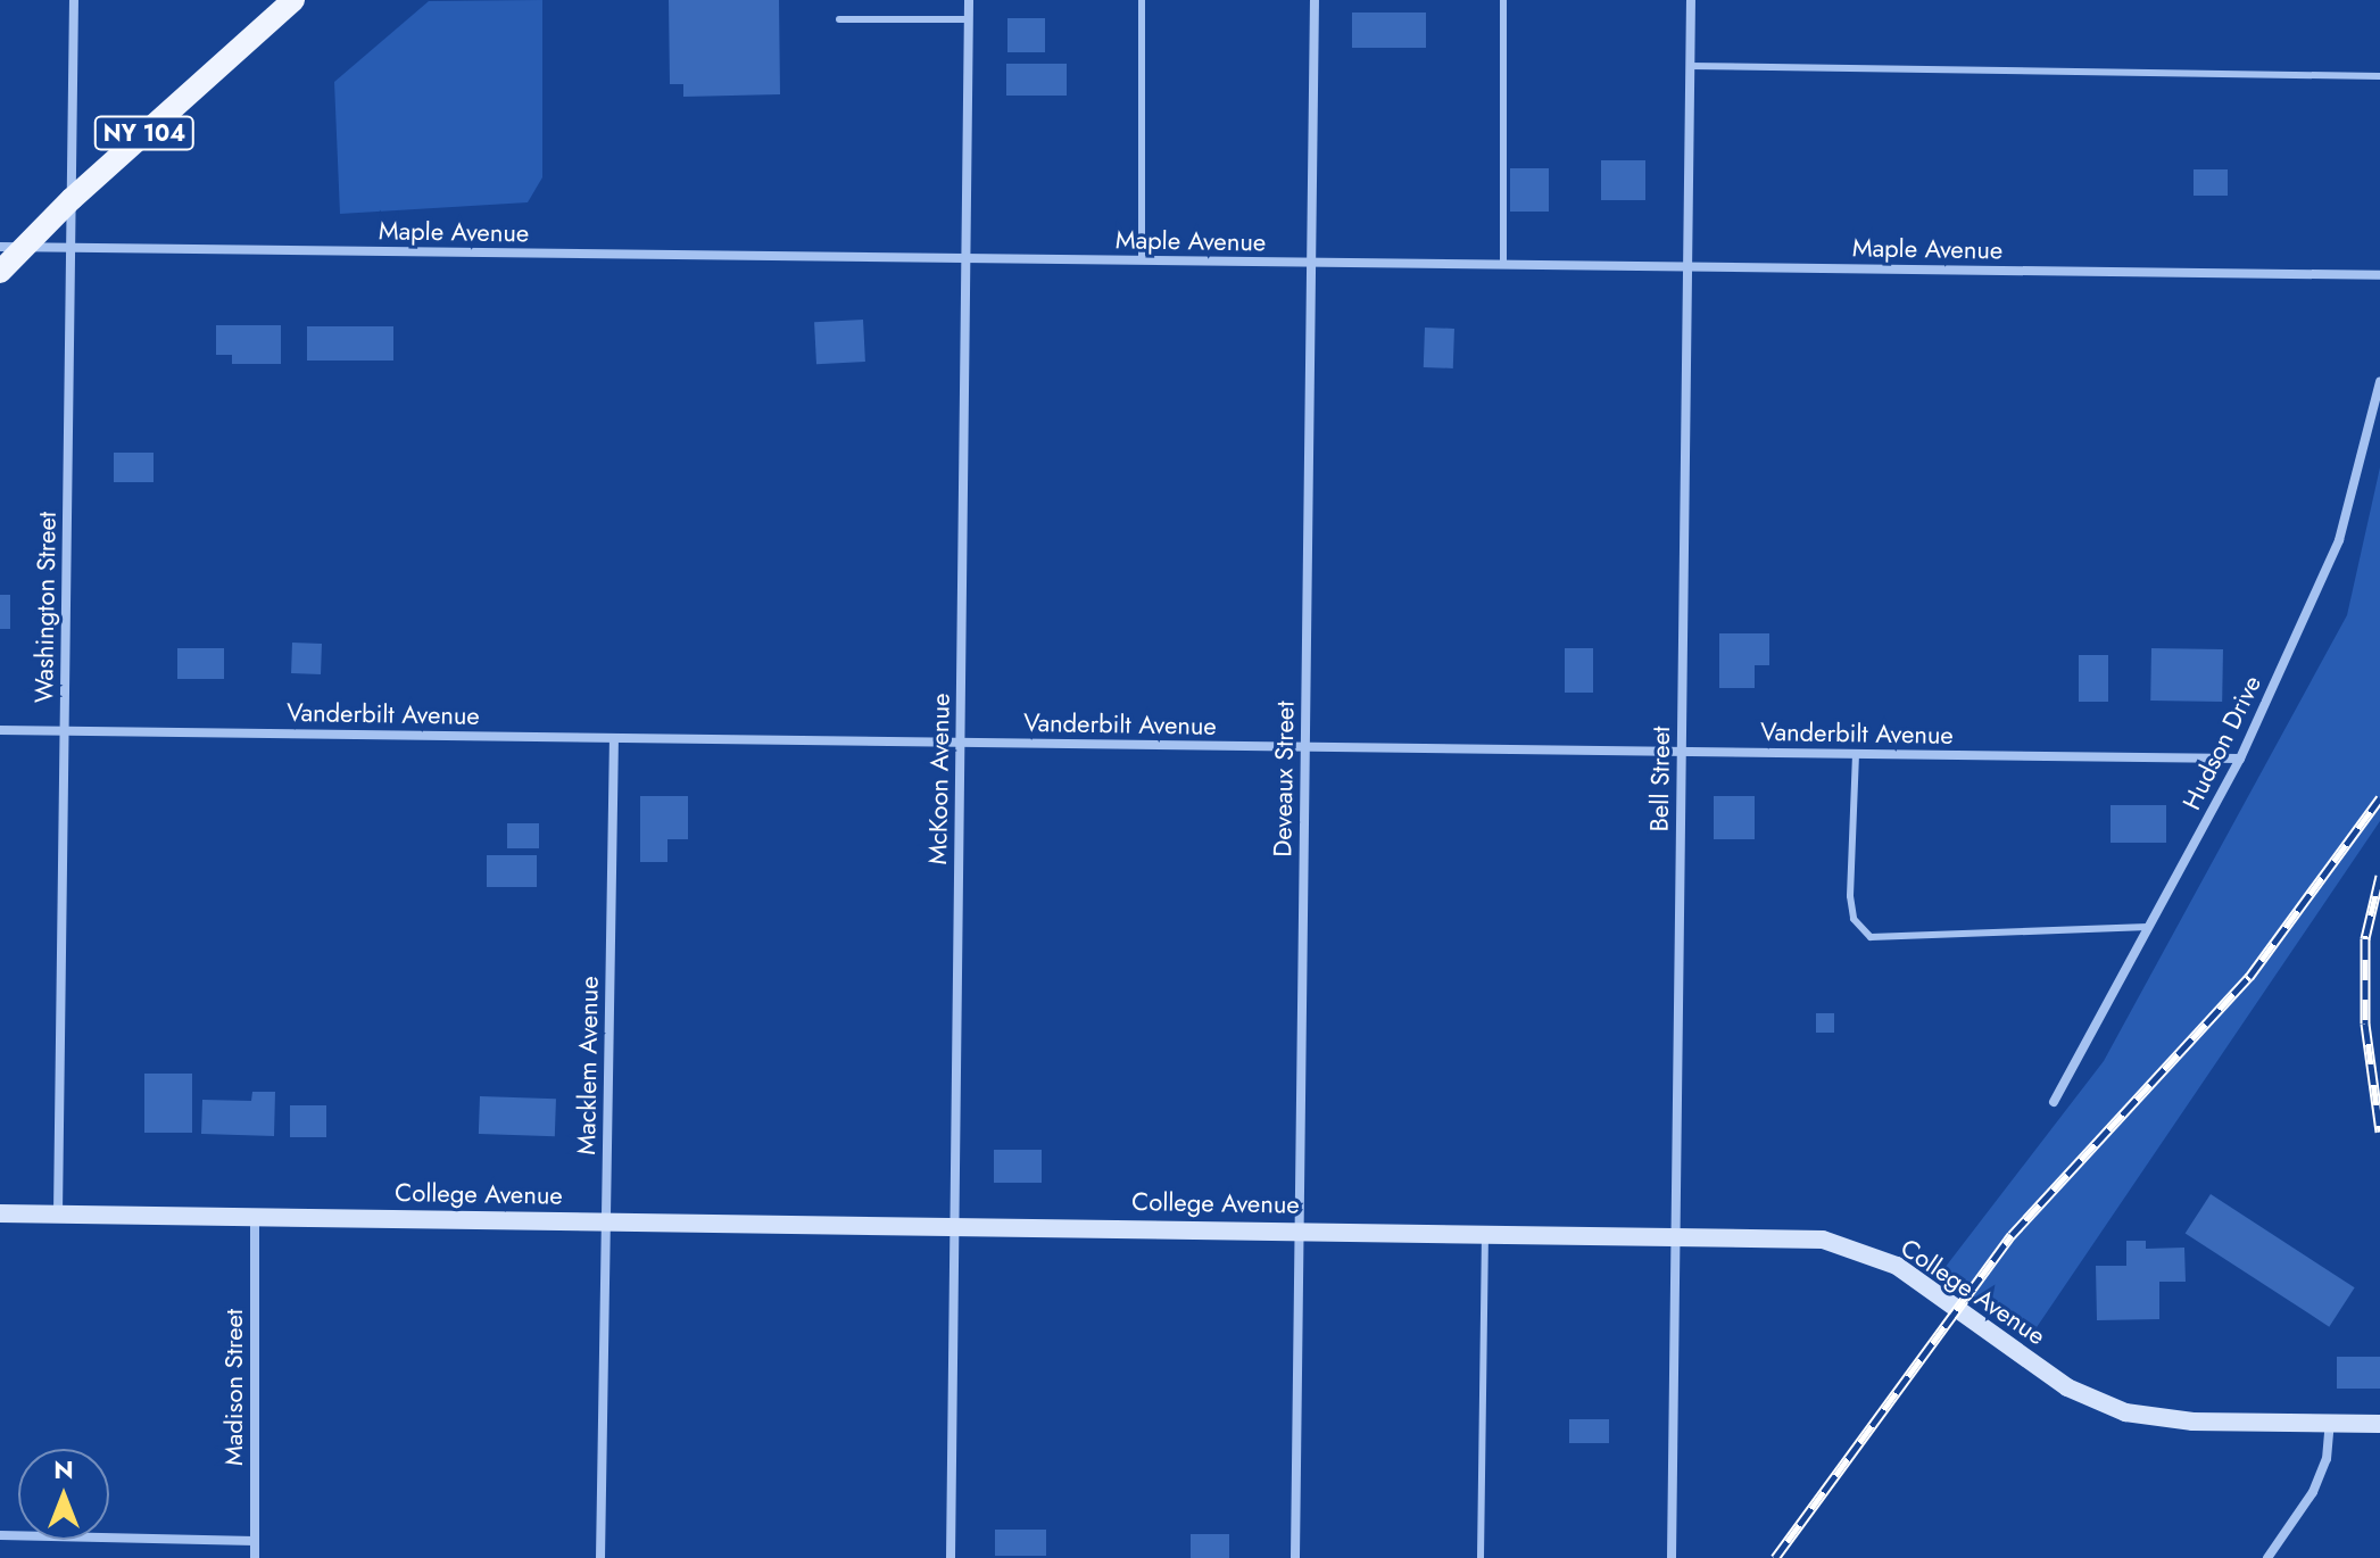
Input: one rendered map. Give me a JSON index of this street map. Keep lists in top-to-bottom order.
{
  "streets": {
    "main road": ["NY 104", "College Avenue"],
    "street": [
      "Maple Avenue",
      "Washington Street",
      "Vanderbilt Avenue",
      "Hudson Drive",
      "McKoon Avenue",
      "Deveaux Street",
      "Bell Street",
      "Macklem Avenue",
      "Madison Street"
    ]
  },
  "crossings": [
    ["NY 104", "Maple Avenue"],
    ["NY 104", "Washington Street"],
    ["Maple Avenue", "Washington Street"],
    ["Maple Avenue", "McKoon Avenue"],
    ["Maple Avenue", "Deveaux Street"],
    ["Maple Avenue", "Bell Street"],
    ["Washington Street", "Vanderbilt Avenue"],
    ["Washington Street", "College Avenue"],
    ["Vanderbilt Avenue", "Hudson Drive"],
    ["Vanderbilt Avenue", "McKoon Avenue"],
    ["Vanderbilt Avenue", "Deveaux Street"],
    ["Vanderbilt Avenue", "Bell Street"],
    ["Vanderbilt Avenue", "Macklem Avenue"],
    ["McKoon Avenue", "College Avenue"],
    ["Deveaux Street", "College Avenue"],
    ["Bell Street", "College Avenue"],
    ["Macklem Avenue", "College Avenue"],
    ["College Avenue", "Madison Street"]
  ],
  "north": "top"
}
